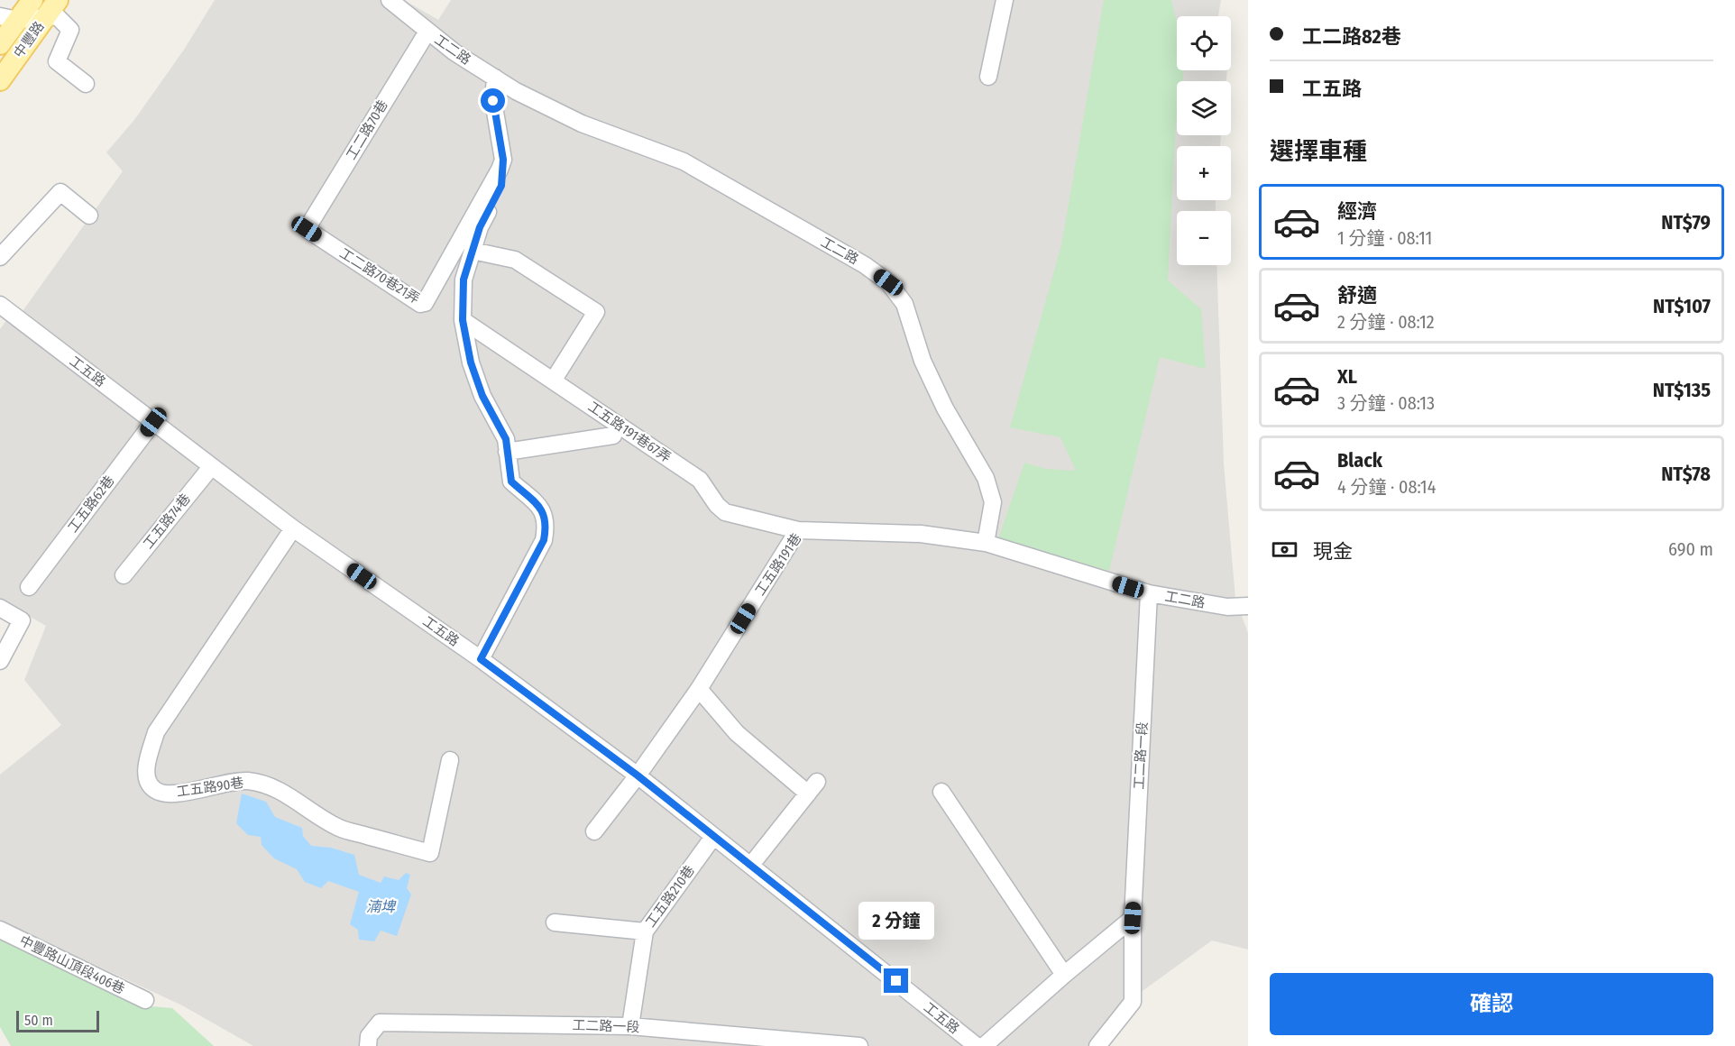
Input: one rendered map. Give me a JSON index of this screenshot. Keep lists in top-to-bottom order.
{
  "streets": {
    "main road": ["中豐路"],
    "street": [
      "工二路",
      "工二路70巷",
      "工二路70巷21弄",
      "工五路",
      "工五路191巷67弄",
      "工五路62巷",
      "工五路74巷",
      "工五路191巷",
      "工二路一段",
      "工五路90巷",
      "工五路210巷",
      "中豐路山頂段406巷"
    ]
  },
  "crossings": [
    ["工二路", "工二路70巷"],
    ["工二路", "工五路191巷"],
    ["工二路", "工二路一段"],
    ["工二路70巷", "工二路70巷21弄"],
    ["工五路", "工五路62巷"],
    ["工五路", "工五路74巷"],
    ["工五路", "工五路191巷"],
    ["工五路", "工五路90巷"],
    ["工五路", "工五路210巷"],
    ["工五路191巷67弄", "工五路191巷"],
    ["工二路一段", "工五路210巷"]
  ],
  "water": ["湳埤"],
  "scale_bar": "50 m",
  "page": {
    "banner": ["工二路82巷", "工五路"],
    "map_buttons": ["+", "−"],
    "heading": "選擇車種",
    "list": [
      {
        "name": "經濟",
        "note": "1 分鐘 · 08:11",
        "value": "NT$79"
      },
      {
        "name": "舒適",
        "note": "2 分鐘 · 08:12",
        "value": "NT$107"
      },
      {
        "name": "XL",
        "note": "3 分鐘 · 08:13",
        "value": "NT$135"
      },
      {
        "name": "Black",
        "note": "4 分鐘 · 08:14",
        "value": "NT$78"
      }
    ],
    "pay": ["現金", "690 m"],
    "bubble": "2 分鐘",
    "buttons": "確認",
    "scale": "50 m"
  }
}
